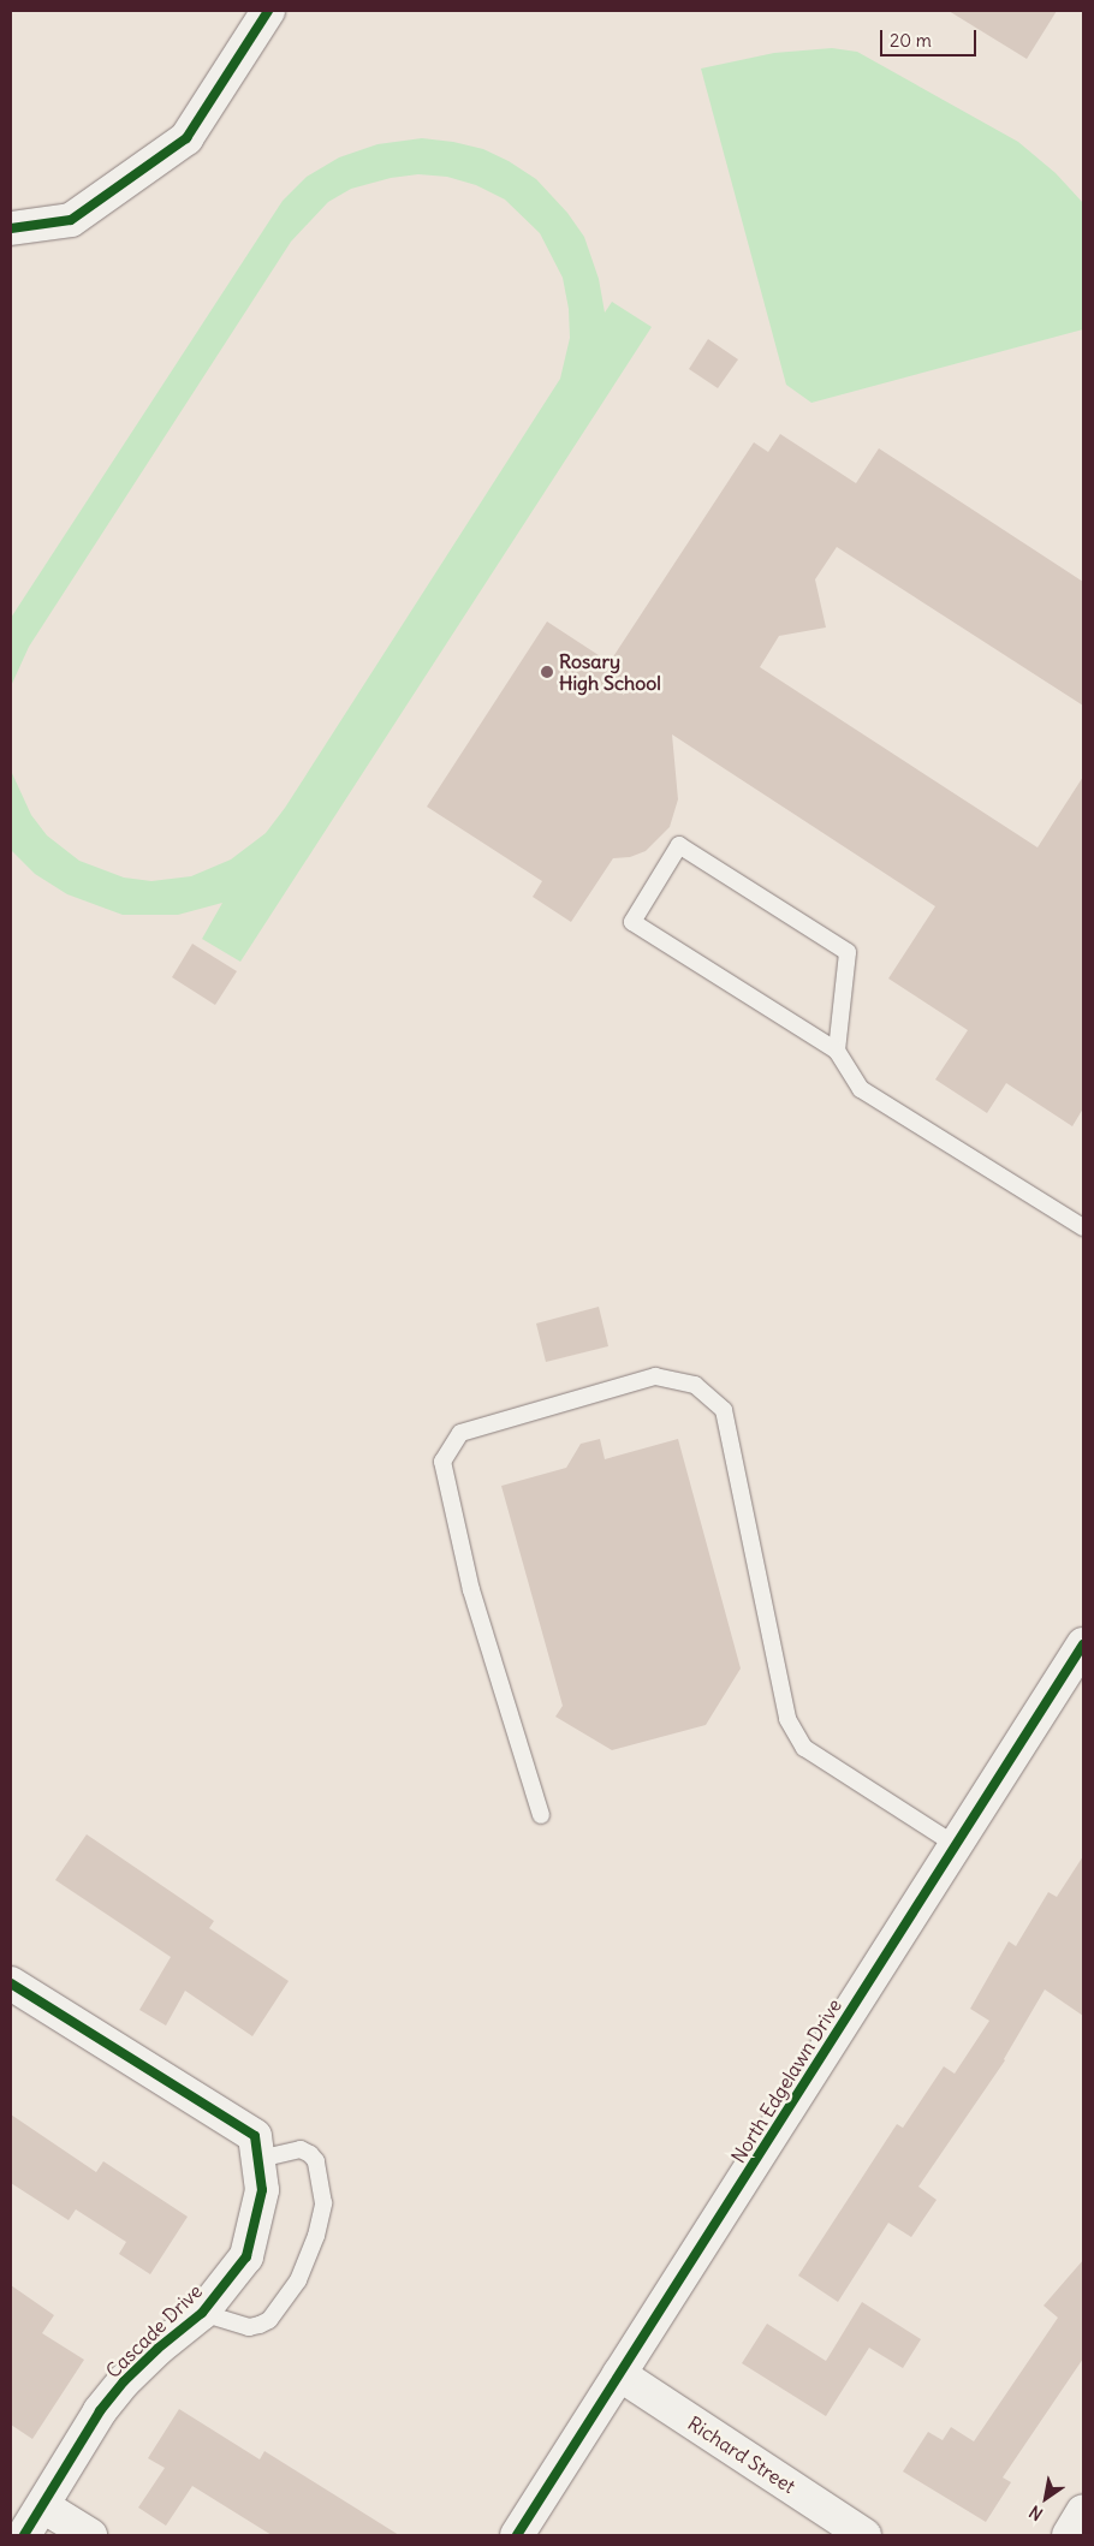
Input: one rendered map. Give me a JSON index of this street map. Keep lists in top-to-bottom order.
{
  "streets": {
    "street": ["North Edgelawn Drive", "Cascade Drive", "Richard Street"]
  },
  "crossings": [
    ["North Edgelawn Drive", "Richard Street"]
  ],
  "places": ["Rosary High School"],
  "scale_bar": "20 m",
  "north": "bottom left"
}
